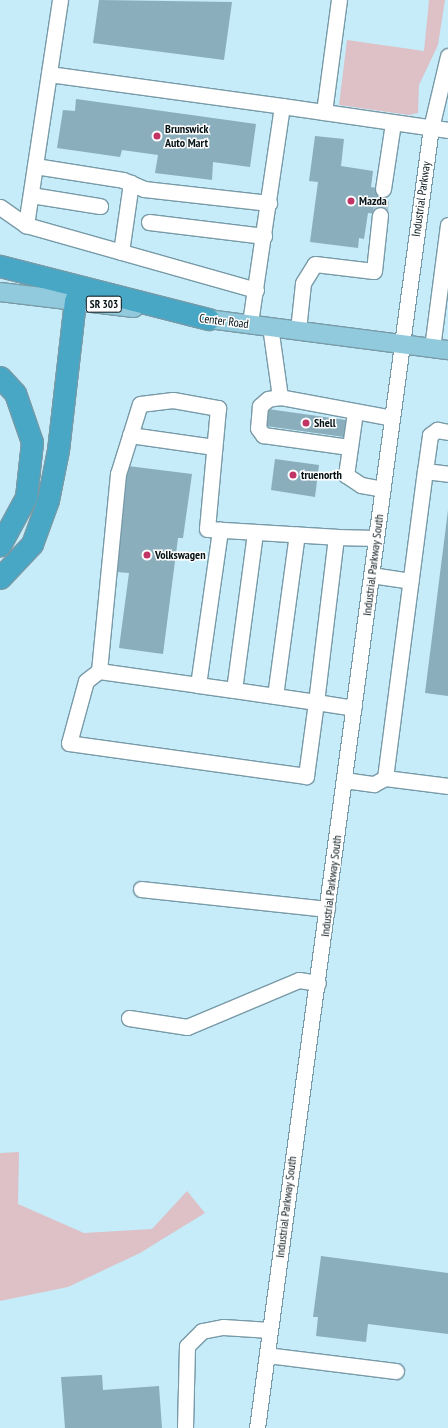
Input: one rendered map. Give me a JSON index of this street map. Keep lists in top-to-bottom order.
{
  "streets": {
    "main road": ["SR 303", "Center Road"],
    "street": ["Industrial Parkway", "Industrial Parkway South"]
  },
  "crossings": [
    ["Industrial Parkway", "Center Road"],
    ["Industrial Parkway", "Industrial Parkway South"],
    ["Center Road", "Industrial Parkway South"]
  ],
  "places": [
    "Brunswick Auto Mart",
    "Mazda",
    "Shell",
    "truenorth",
    "Volkswagen"
  ]
}
